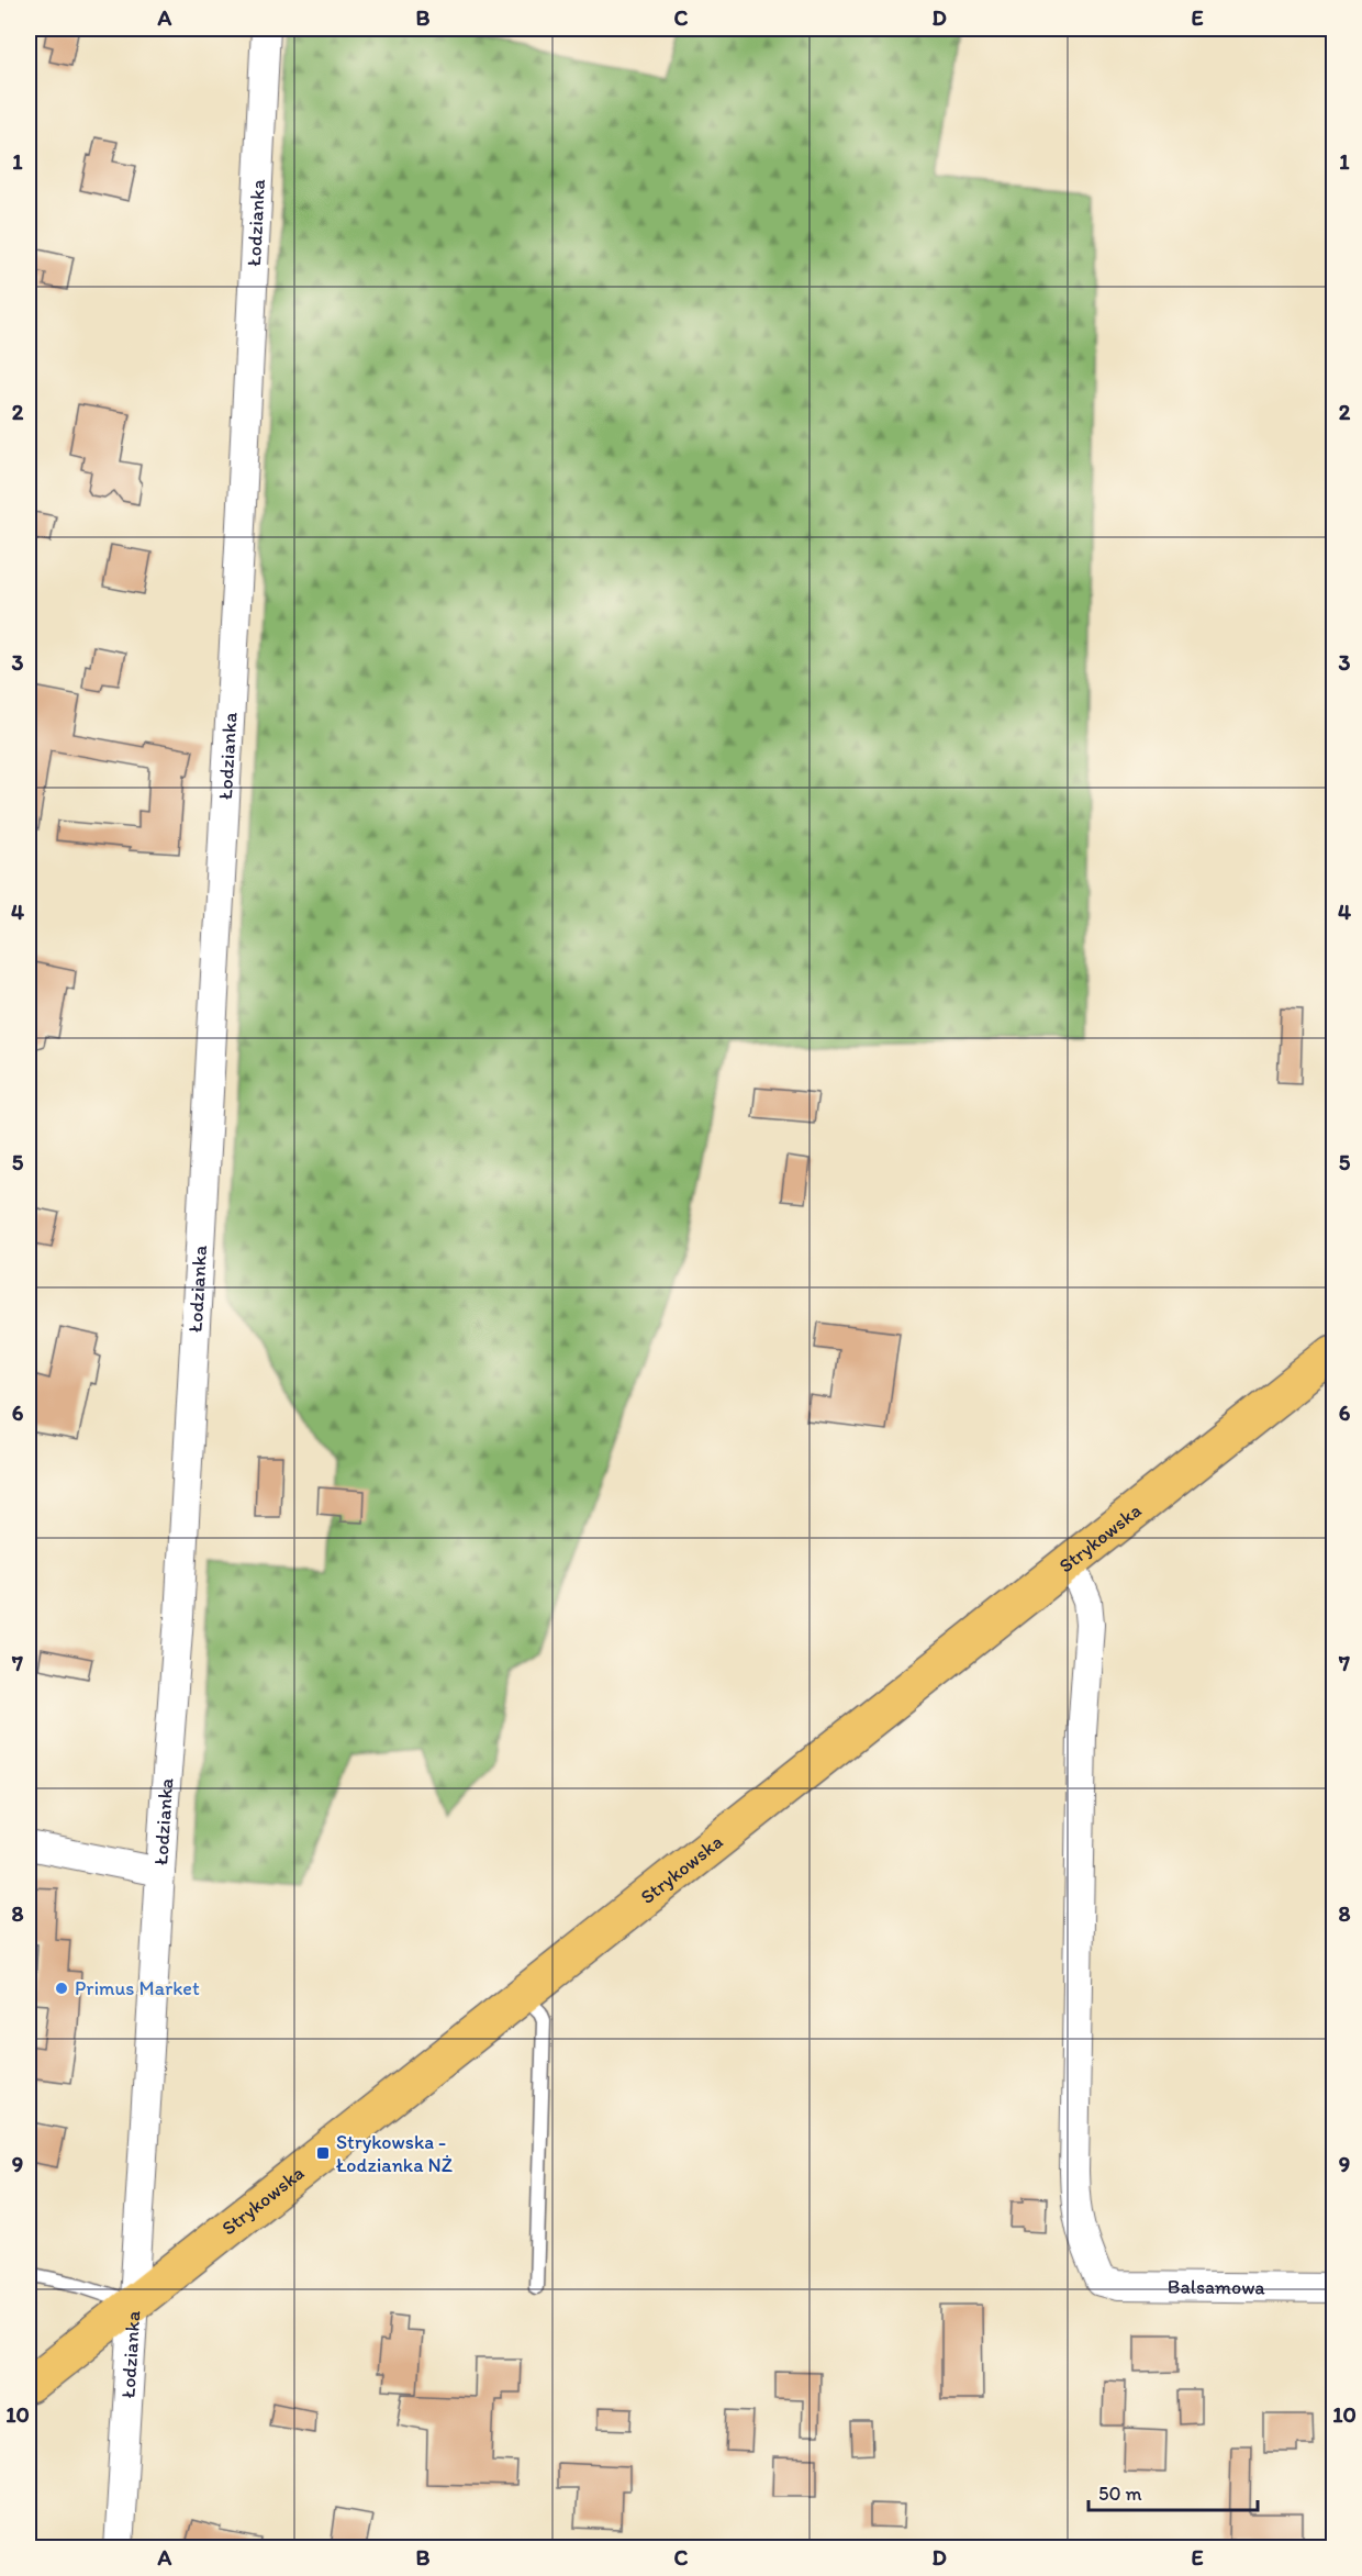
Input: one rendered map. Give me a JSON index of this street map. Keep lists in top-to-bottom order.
{
  "streets": {
    "main road": ["Strykowska"],
    "street": ["Łodzianka", "Balsamowa"]
  },
  "crossings": [
    ["Łodzianka", "Strykowska"],
    ["Strykowska", "Balsamowa"]
  ],
  "places": {
    "other": ["Primus Market"],
    "transit": ["Strykowska - Łodzianka NŻ"]
  },
  "scale_bar": "50 m",
  "grid": {
    "columns": [
      "A",
      "B",
      "C",
      "D",
      "E"
    ],
    "rows": [
      "1",
      "2",
      "3",
      "4",
      "5",
      "6",
      "7",
      "8",
      "9",
      "10"
    ]
  }
}
